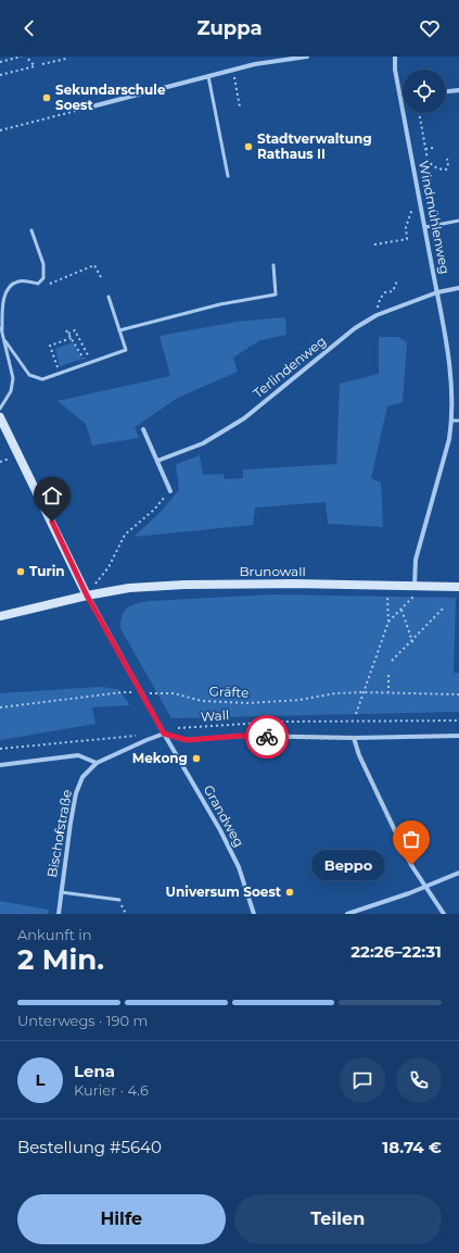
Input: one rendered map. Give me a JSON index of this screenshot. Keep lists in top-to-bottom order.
{
  "streets": {
    "street": [
      "Windmühlenweg",
      "Terlindenweg",
      "Brunowall",
      "Grandweg",
      "Bischofstraße"
    ],
    "path": ["Gräfte", "Wall"]
  },
  "crossings": [
    ["Windmühlenweg", "Terlindenweg"],
    ["Windmühlenweg", "Brunowall"],
    ["Brunowall", "Grandweg"],
    ["Gräfte", "Grandweg"],
    ["Wall", "Grandweg"]
  ],
  "places": [
    "Sekundarschule Soest",
    "Stadtverwaltung Rathaus II",
    "Turin",
    "Mekong",
    "Beppo",
    "Universum Soest"
  ],
  "page": {
    "header": "Zuppa",
    "bubble": "Beppo",
    "heading": ["2 Min.", "Ankunft in", "22:26–22:31"],
    "panel": [
      "Lena",
      "Kurier · 4.6",
      "Bestellung #5640",
      "18.74 €"
    ],
    "bar": "Unterwegs · 190 m",
    "round": "L",
    "buttons": ["Hilfe", "Teilen"]
  }
}
